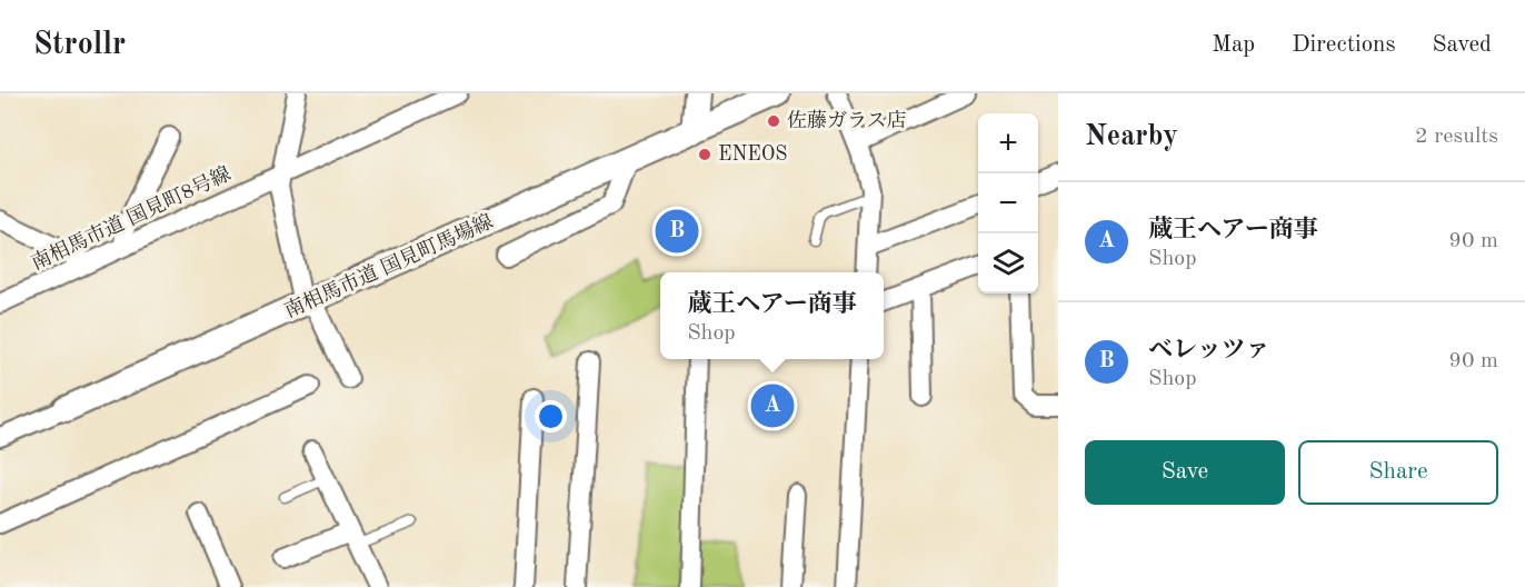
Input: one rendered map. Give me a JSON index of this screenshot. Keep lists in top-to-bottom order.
{
  "streets": {
    "street": ["南相馬市道 国見町8号線", "南相馬市道 国見町馬場線"]
  },
  "places": ["佐藤ガラス店", "ENEOS"],
  "page": {
    "header": "Strollr",
    "nav": ["Map", "Directions", "Saved"],
    "heading": ["Nearby", "2 results"],
    "map_buttons": ["+", "−"],
    "list": [
      {
        "mark": "A",
        "name": "蔵王ヘアー商事",
        "note": "Shop",
        "value": "90 m"
      },
      {
        "mark": "B",
        "name": "ベレッツァ",
        "note": "Shop",
        "value": "90 m"
      }
    ],
    "pins": ["B", "A"],
    "popup": ["蔵王ヘアー商事", "Shop"],
    "buttons": ["Save", "Share"]
  }
}
